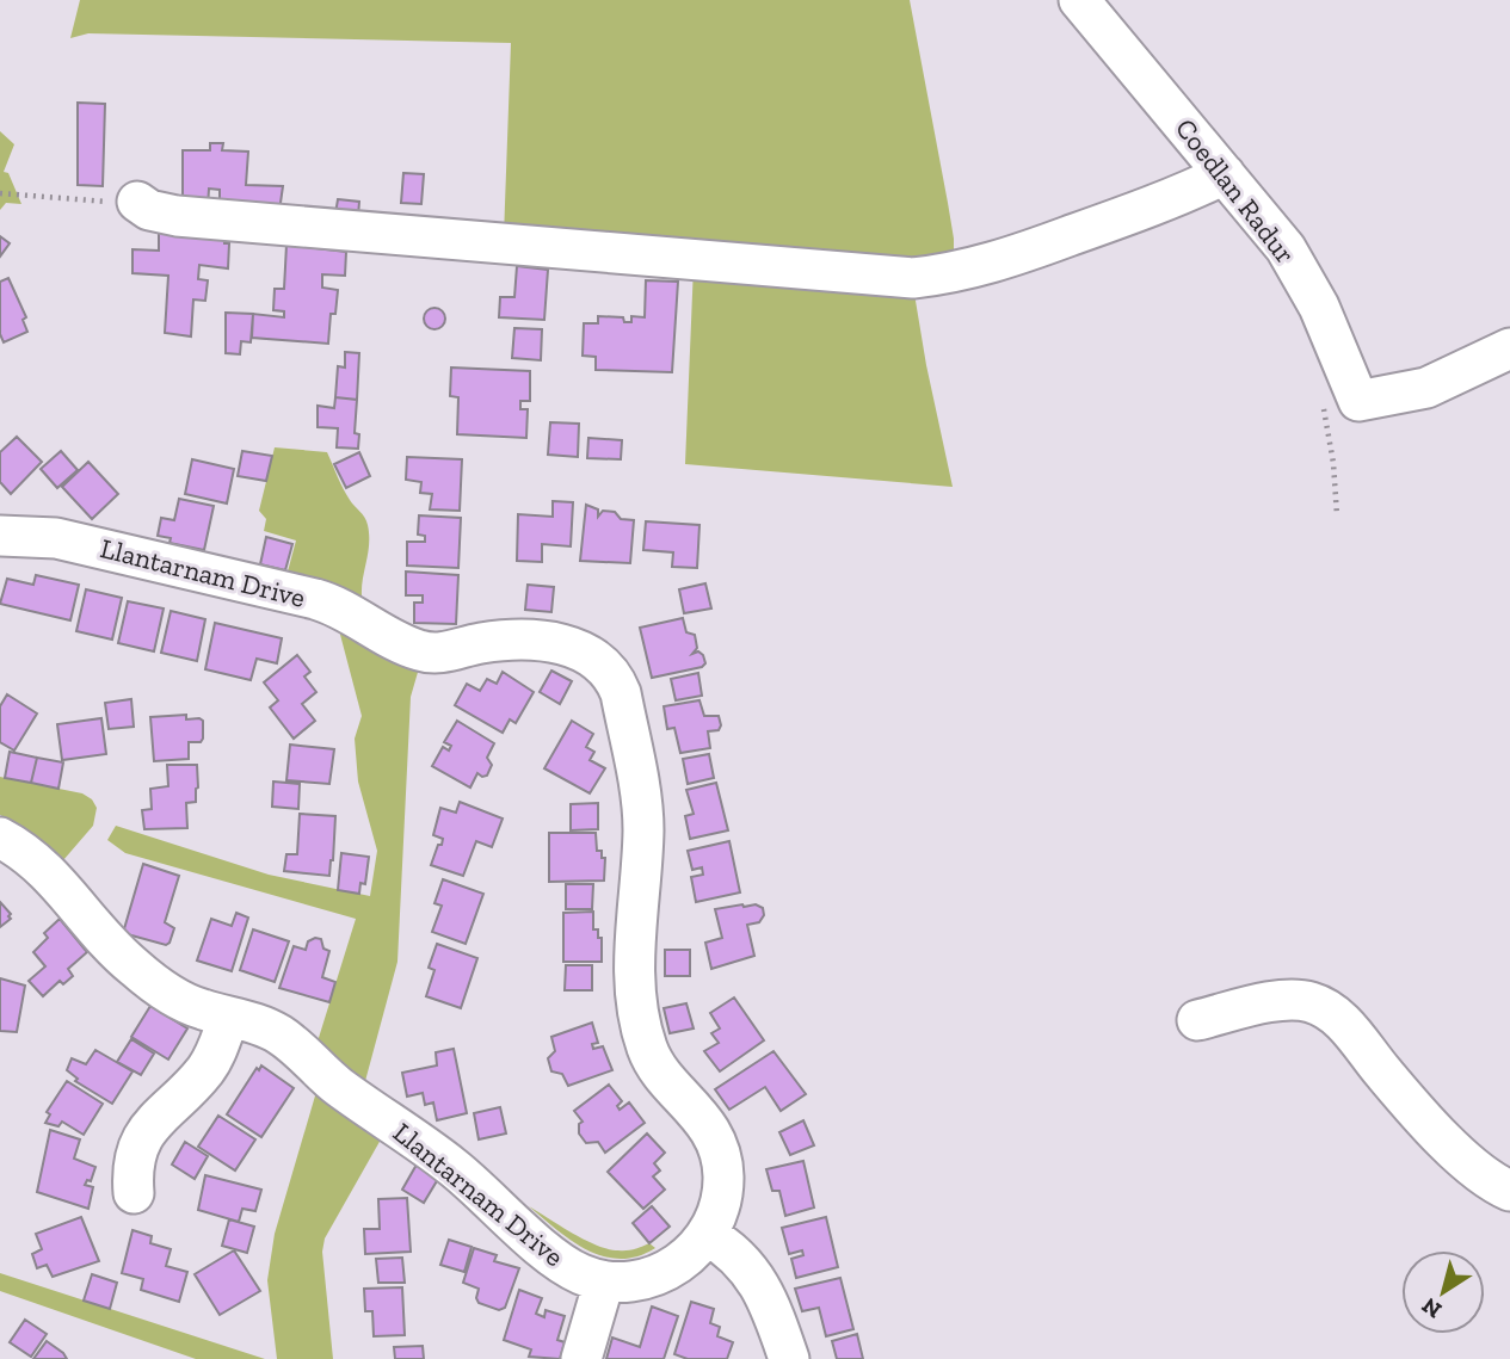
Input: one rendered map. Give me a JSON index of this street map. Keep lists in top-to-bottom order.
{
  "streets": {
    "street": ["Coedlan Radur", "Llantarnam Drive"]
  },
  "north": "bottom left"
}
